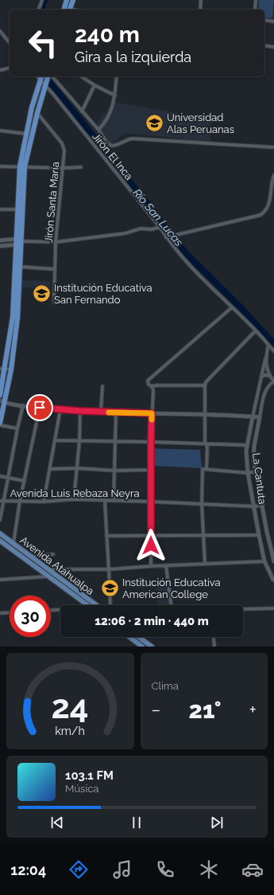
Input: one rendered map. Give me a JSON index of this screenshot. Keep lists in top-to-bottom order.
{
  "streets": {
    "main road": ["Avenida Atahualpa"],
    "street": [
      "Jirón El Inca",
      "Jirón Santa María",
      "La Cantuta",
      "Avenida Luis Rebaza Neyra"
    ]
  },
  "crossings": [
    ["Jirón El Inca", "La Cantuta"],
    ["La Cantuta", "Avenida Luis Rebaza Neyra"]
  ],
  "water": ["Río San Lucas"],
  "places": {
    "school or university": ["Universidad Alas Peruanas", "Institución Educativa San Fernando", "Institución Educativa American College"]
  },
  "page": {
    "turn": ["240 m", "Gira a la izquierda"],
    "limit": "30",
    "trip": "12:06 · 2 min · 440 m",
    "tile": "Clima",
    "heat": ["−", "21°", "+"],
    "song": ["103.1 FM", "Música"],
    "tabs": "12:04",
    "gauge": ["24", "km/h"]
  }
}
